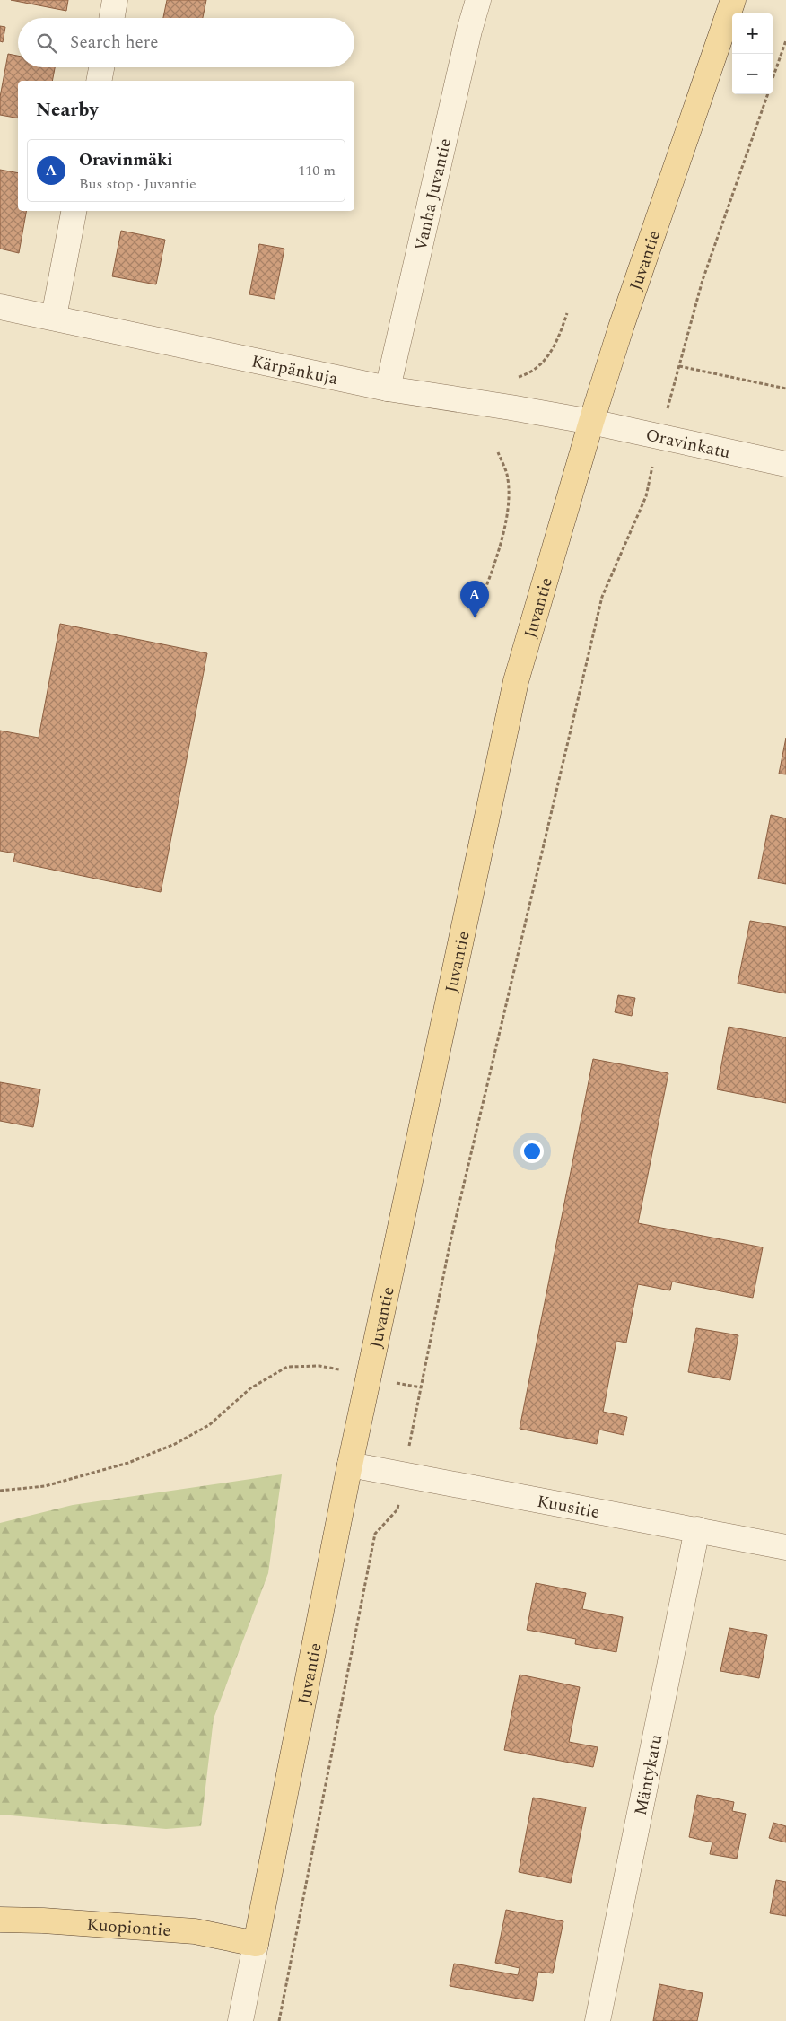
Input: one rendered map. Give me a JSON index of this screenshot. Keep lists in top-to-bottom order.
{
  "streets": {
    "main road": ["Juvantie", "Kuopiontie"],
    "street": [
      "Vanha Juvantie",
      "Kärpänkuja",
      "Oravinkatu",
      "Kuusitie",
      "Mäntykatu"
    ]
  },
  "crossings": [
    ["Vanha Juvantie", "Kärpänkuja"],
    ["Juvantie", "Kärpänkuja"],
    ["Juvantie", "Oravinkatu"],
    ["Juvantie", "Kuusitie"],
    ["Juvantie", "Kuopiontie"],
    ["Kärpänkuja", "Oravinkatu"],
    ["Kuusitie", "Mäntykatu"]
  ],
  "page": {
    "map_buttons": ["+", "−"],
    "search": "Search here",
    "heading": "Nearby",
    "list": [
      {
        "mark": "A",
        "name": "Oravinmäki",
        "note": "Bus stop · Juvantie",
        "value": "110 m"
      }
    ],
    "pins": "A"
  }
}
